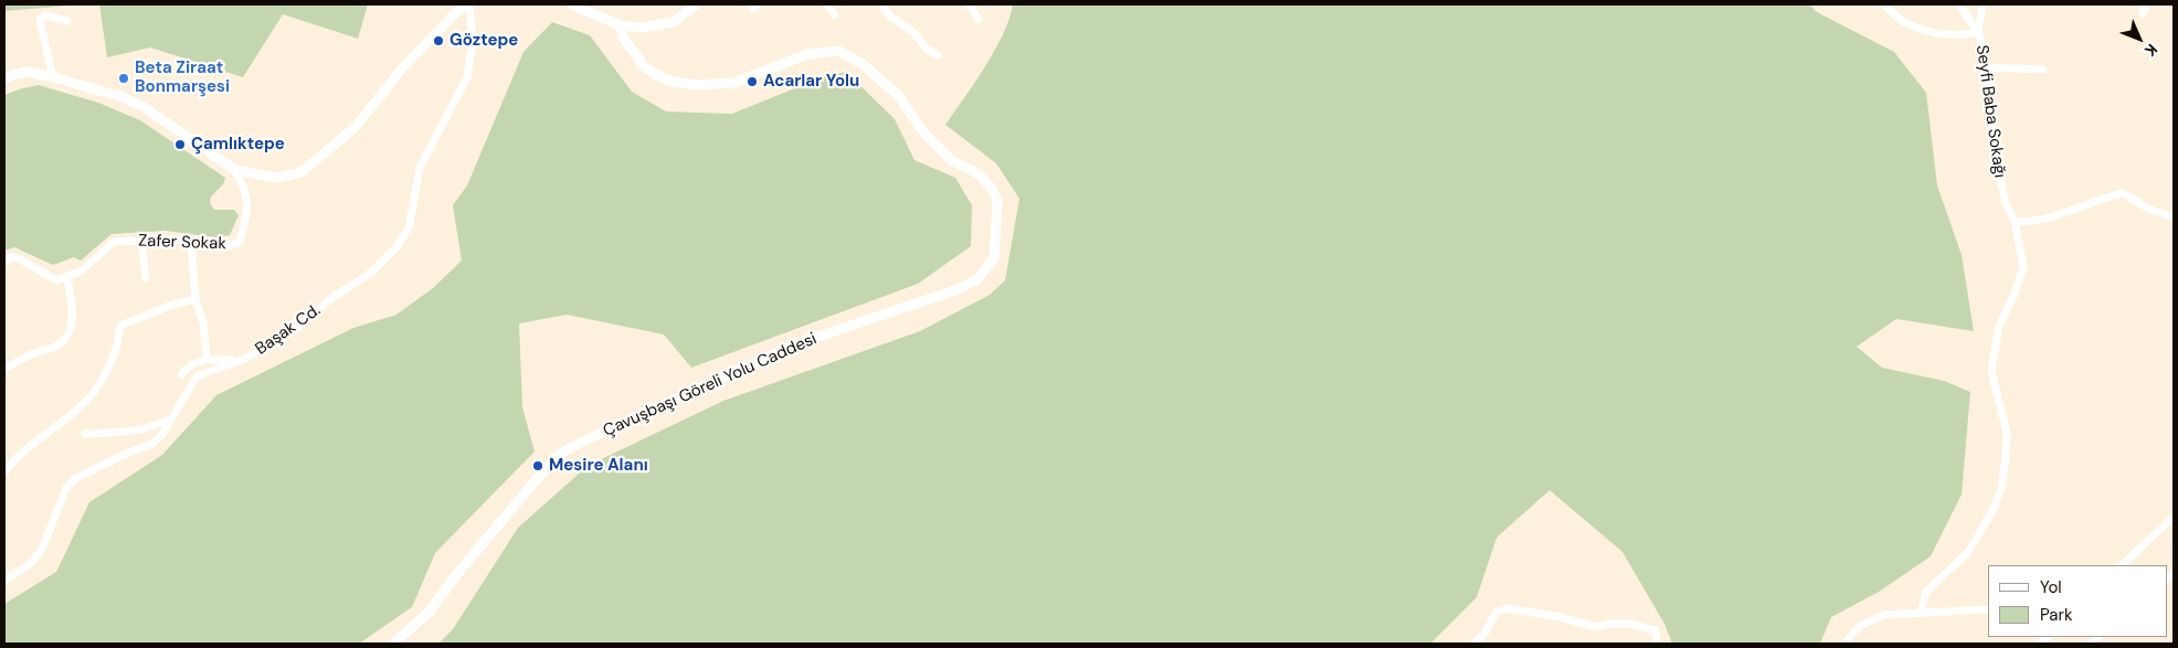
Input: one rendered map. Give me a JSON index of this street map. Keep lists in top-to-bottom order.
{
  "streets": {
    "main road": ["Çavuşbaşı Göreli Yolu Caddesi"],
    "street": ["Seyfi Baba Sokağı", "Zafer Sokak", "Başak Cd."]
  },
  "places": [
    "Göztepe",
    "Beta Ziraat Bonmarşesi",
    "Acarlar Yolu",
    "Çamlıktepe",
    "Mesire Alanı"
  ],
  "legend": ["Yol", "Park"],
  "north": "bottom right"
}
